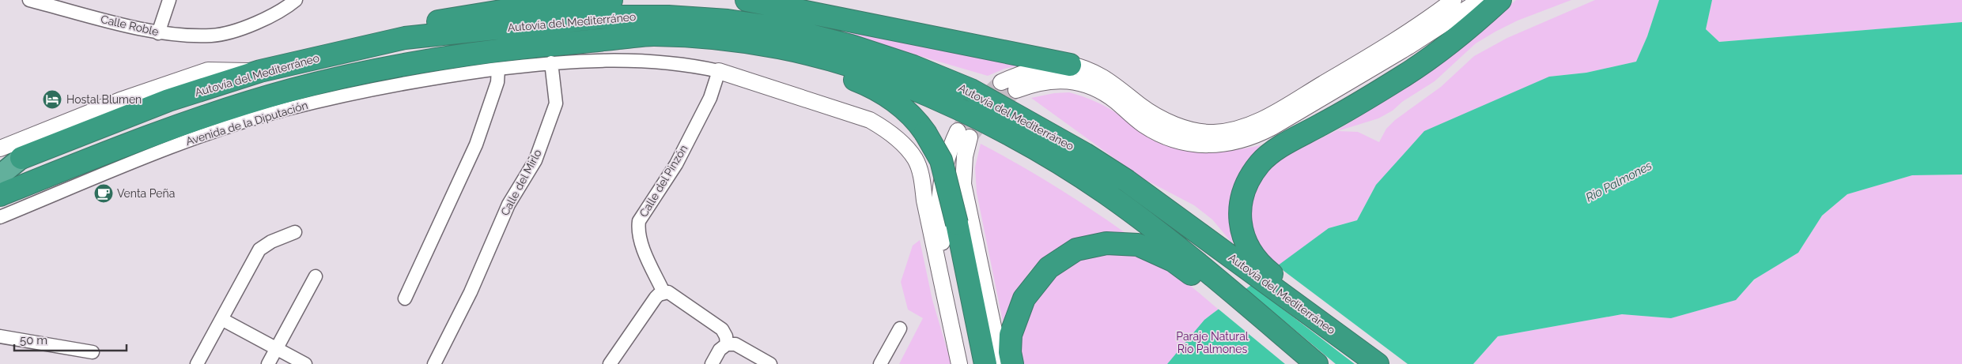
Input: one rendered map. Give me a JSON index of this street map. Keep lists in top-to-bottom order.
{
  "streets": {
    "highway": ["Autovía del Mediterráneo"],
    "street": [
      "Calle Roble",
      "Avenida de la Diputación",
      "Calle del Pinzón",
      "Calle del Mirlo"
    ]
  },
  "crossings": [
    ["Avenida de la Diputación", "Calle del Mirlo"]
  ],
  "water": ["Rio Palmones"],
  "parks": ["Paraje Natural Río Palmones"],
  "places": {
    "hotel": ["Hostal Blumen"],
    "cafe": ["Venta Peña"]
  },
  "scale_bar": "50 m"
}
